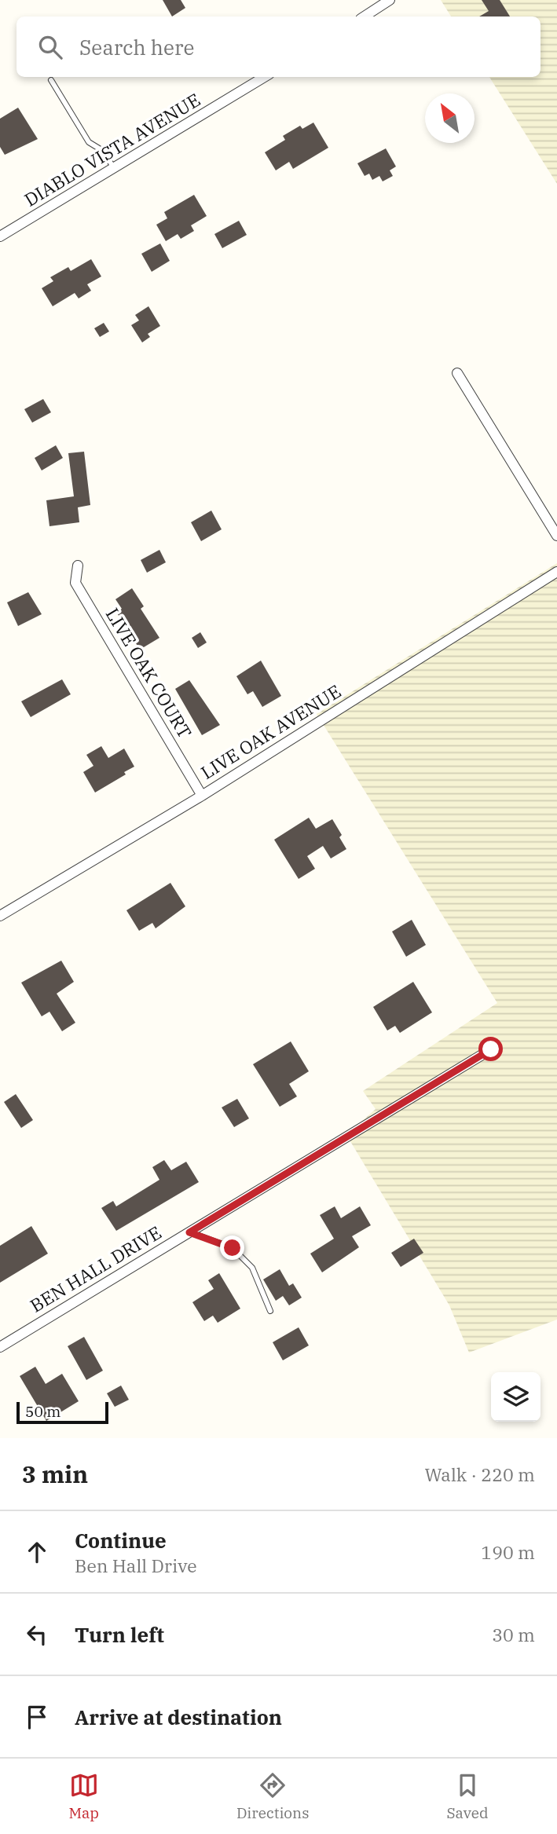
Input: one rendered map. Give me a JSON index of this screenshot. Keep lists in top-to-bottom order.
{
  "streets": {
    "street": [
      "DIABLO VISTA AVENUE",
      "LIVE OAK COURT",
      "LIVE OAK AVENUE",
      "BEN HALL DRIVE"
    ]
  },
  "crossings": [
    ["LIVE OAK COURT", "LIVE OAK AVENUE"]
  ],
  "scale_bar": "50 m",
  "north": "top left",
  "page": {
    "search": "Search here",
    "scale": "50 m",
    "heading": ["3 min", "Walk · 220 m"],
    "list": [
      ["Continue", "Ben Hall Drive", "190 m"],
      ["Turn left", "30 m"],
      "Arrive at destination"
    ],
    "nav": ["Map", "Directions", "Saved"]
  }
}
